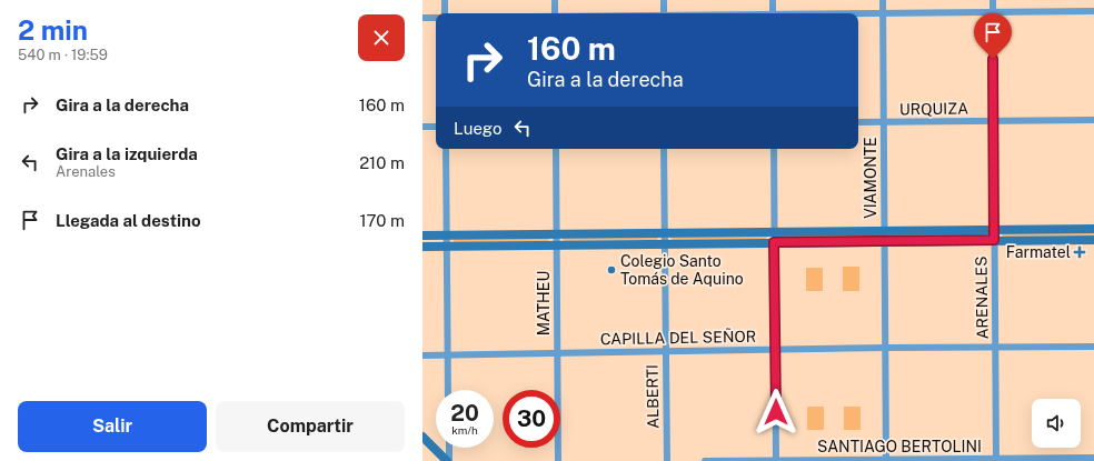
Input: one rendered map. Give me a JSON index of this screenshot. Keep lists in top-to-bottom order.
{
  "streets": {
    "street": [
      "URQUIZA",
      "VIAMONTE",
      "ARENALES",
      "MATHEU",
      "CAPILLA DEL SEÑOR",
      "ALBERTI",
      "SANTIAGO BERTOLINI"
    ]
  },
  "crossings": [
    ["URQUIZA", "VIAMONTE"],
    ["URQUIZA", "ARENALES"],
    ["VIAMONTE", "CAPILLA DEL SEÑOR"],
    ["VIAMONTE", "SANTIAGO BERTOLINI"],
    ["ARENALES", "CAPILLA DEL SEÑOR"],
    ["ARENALES", "SANTIAGO BERTOLINI"],
    ["MATHEU", "CAPILLA DEL SEÑOR"],
    ["CAPILLA DEL SEÑOR", "ALBERTI"]
  ],
  "places": {
    "health": ["Farmatel"],
    "other": ["Colegio Santo Tomás de Aquino"]
  },
  "page": {
    "heading": ["2 min", "540 m · 19:59"],
    "turn": ["160 m", "Gira a la derecha"],
    "list": [
      {
        "name": "Gira a la derecha",
        "value": "160 m"
      },
      {
        "name": "Gira a la izquierda",
        "note": "Arenales",
        "value": "210 m"
      },
      {
        "name": "Llegada al destino",
        "value": "170 m"
      }
    ],
    "then": "Luego",
    "speed": "20 km/h",
    "limit": "30",
    "buttons": ["Salir", "Compartir"]
  }
}
